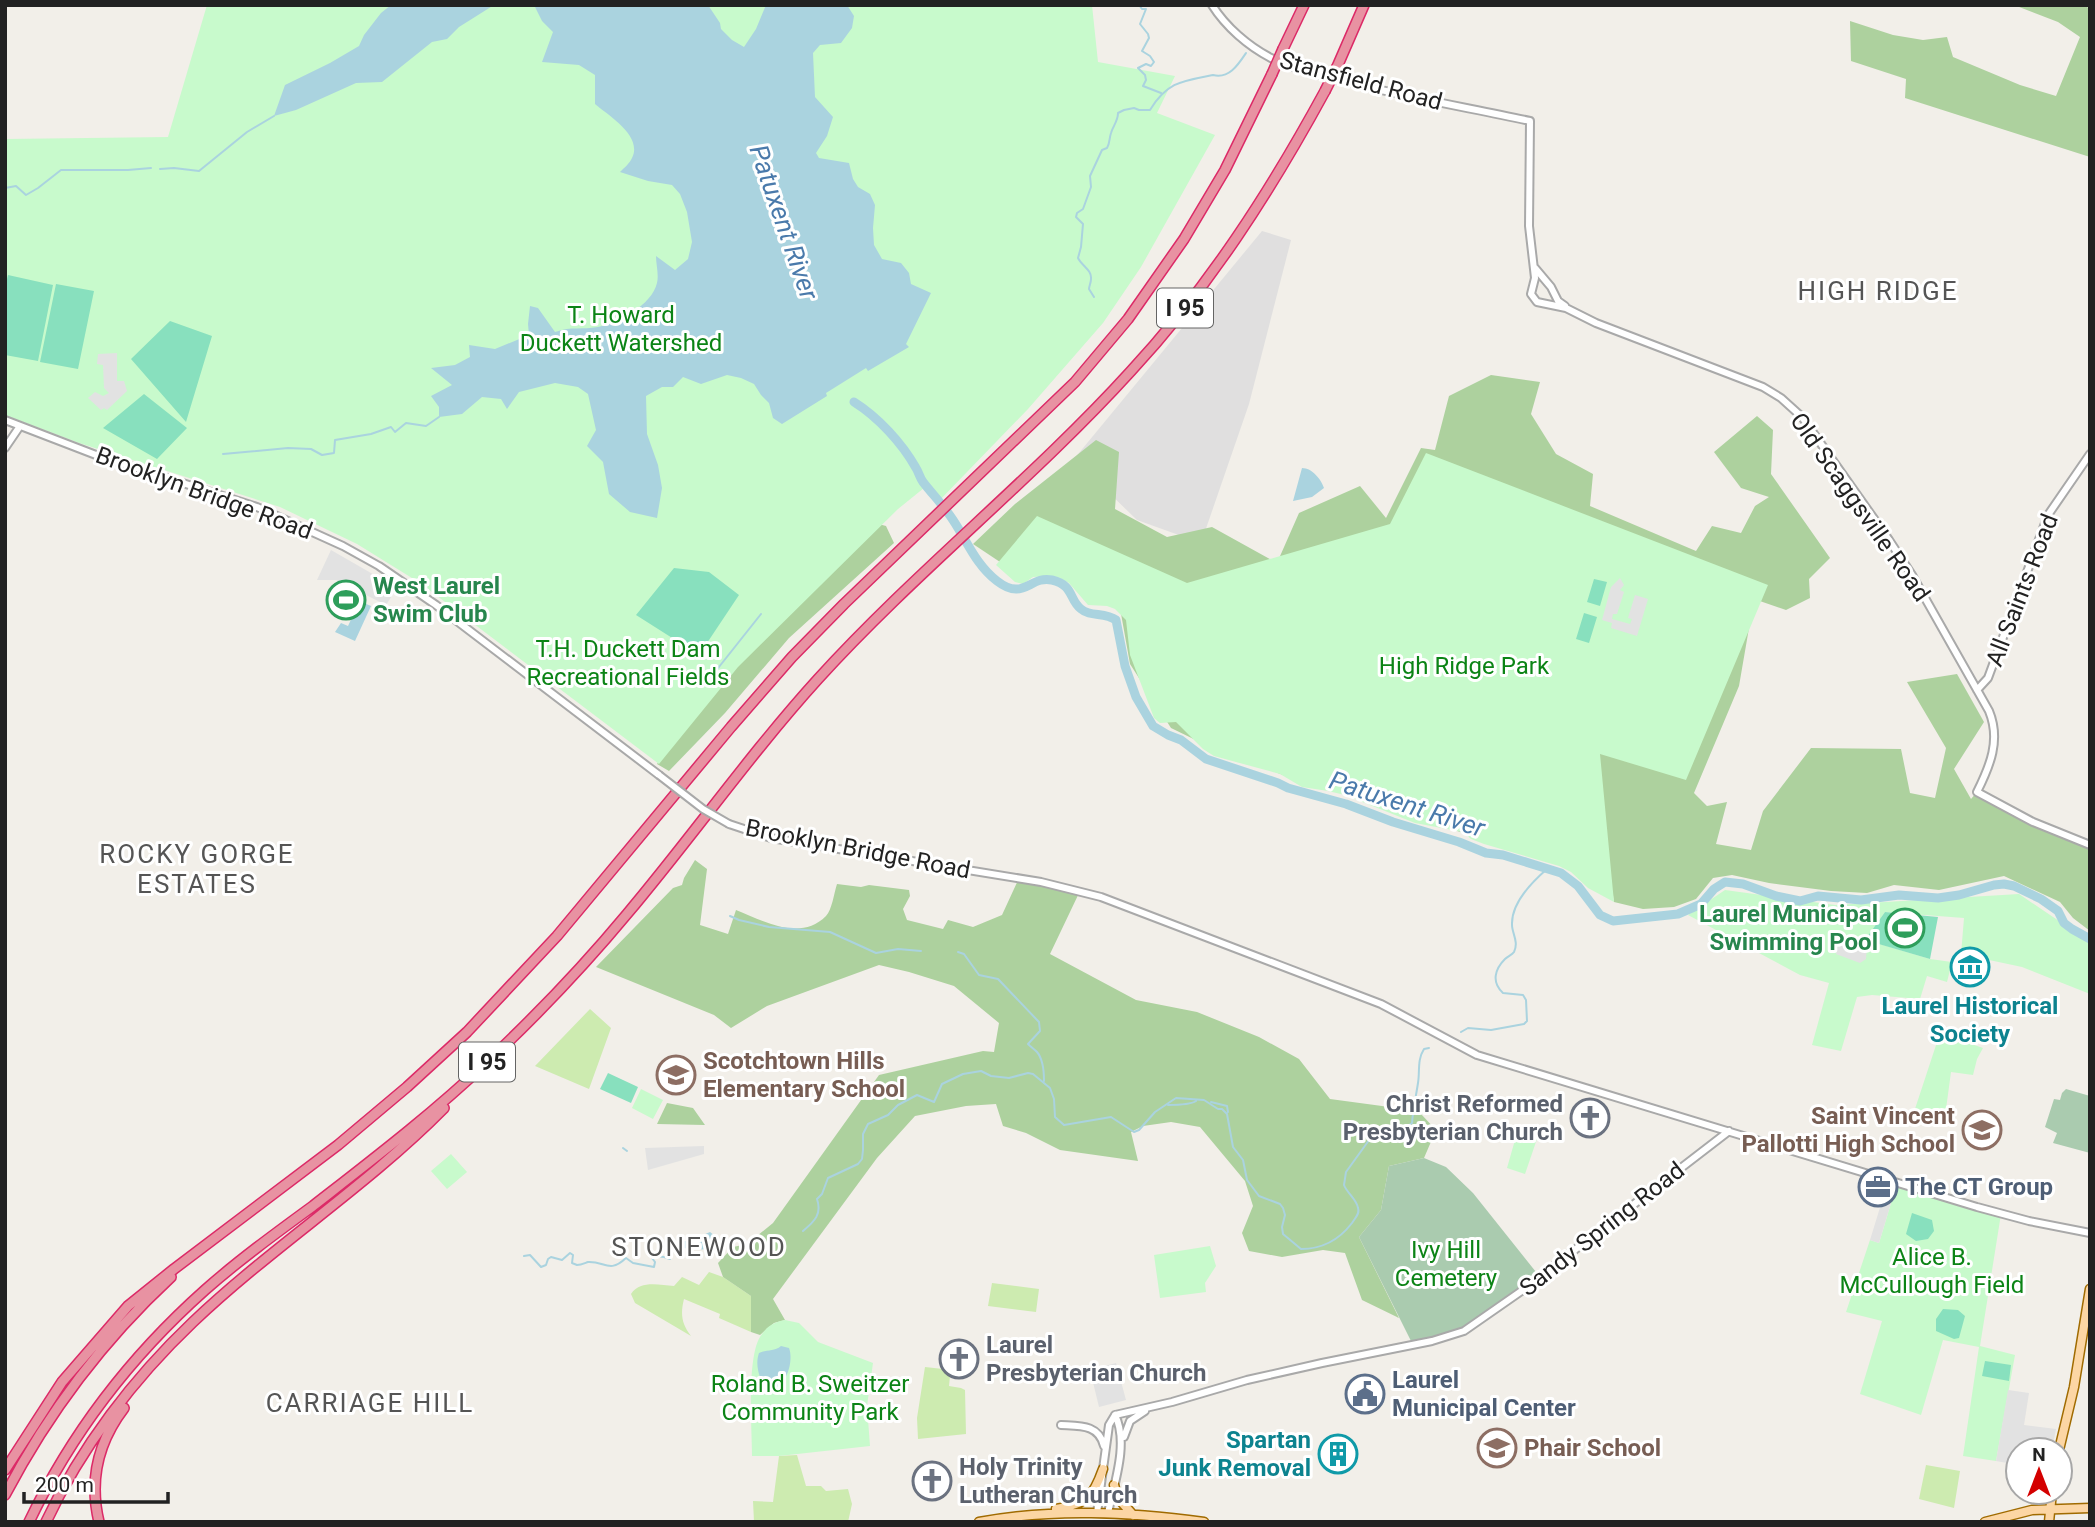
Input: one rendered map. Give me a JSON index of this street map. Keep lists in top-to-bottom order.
{
  "streets": {
    "highway": ["I 95"],
    "street": [
      "Stansfield Road",
      "Brooklyn Bridge Road",
      "Old Scaggsville Road",
      "All Saints Road",
      "Sandy Spring Road"
    ]
  },
  "crossings": [
    ["Stansfield Road", "Old Scaggsville Road"],
    ["Brooklyn Bridge Road", "Sandy Spring Road"],
    ["Old Scaggsville Road", "All Saints Road"]
  ],
  "districts": [
    "HIGH RIDGE",
    "ROCKY GORGE ESTATES",
    "STONEWOOD",
    "CARRIAGE HILL"
  ],
  "water": ["Patuxent River"],
  "parks": [
    "T. Howard Duckett Watershed",
    "T.H. Duckett Dam Recreational Fields",
    "High Ridge Park",
    "Ivy Hill Cemetery",
    "Alice B. McCullough Field",
    "Roland B. Sweitzer Community Park"
  ],
  "places": {
    "sports": ["West Laurel Swim Club", "Laurel Municipal Swimming Pool"],
    "museum": ["Laurel Historical Society"],
    "school or university": ["Scotchtown Hills Elementary School", "Saint Vincent Pallotti High School", "Phair School"],
    "church": ["Christ Reformed Presbyterian Church", "Laurel Presbyterian Church", "Holy Trinity Lutheran Church"],
    "office": ["The CT Group"],
    "public building": ["Laurel Municipal Center"],
    "building": ["Spartan Junk Removal"]
  },
  "scale_bar": "200 m",
  "north": "top"
}
